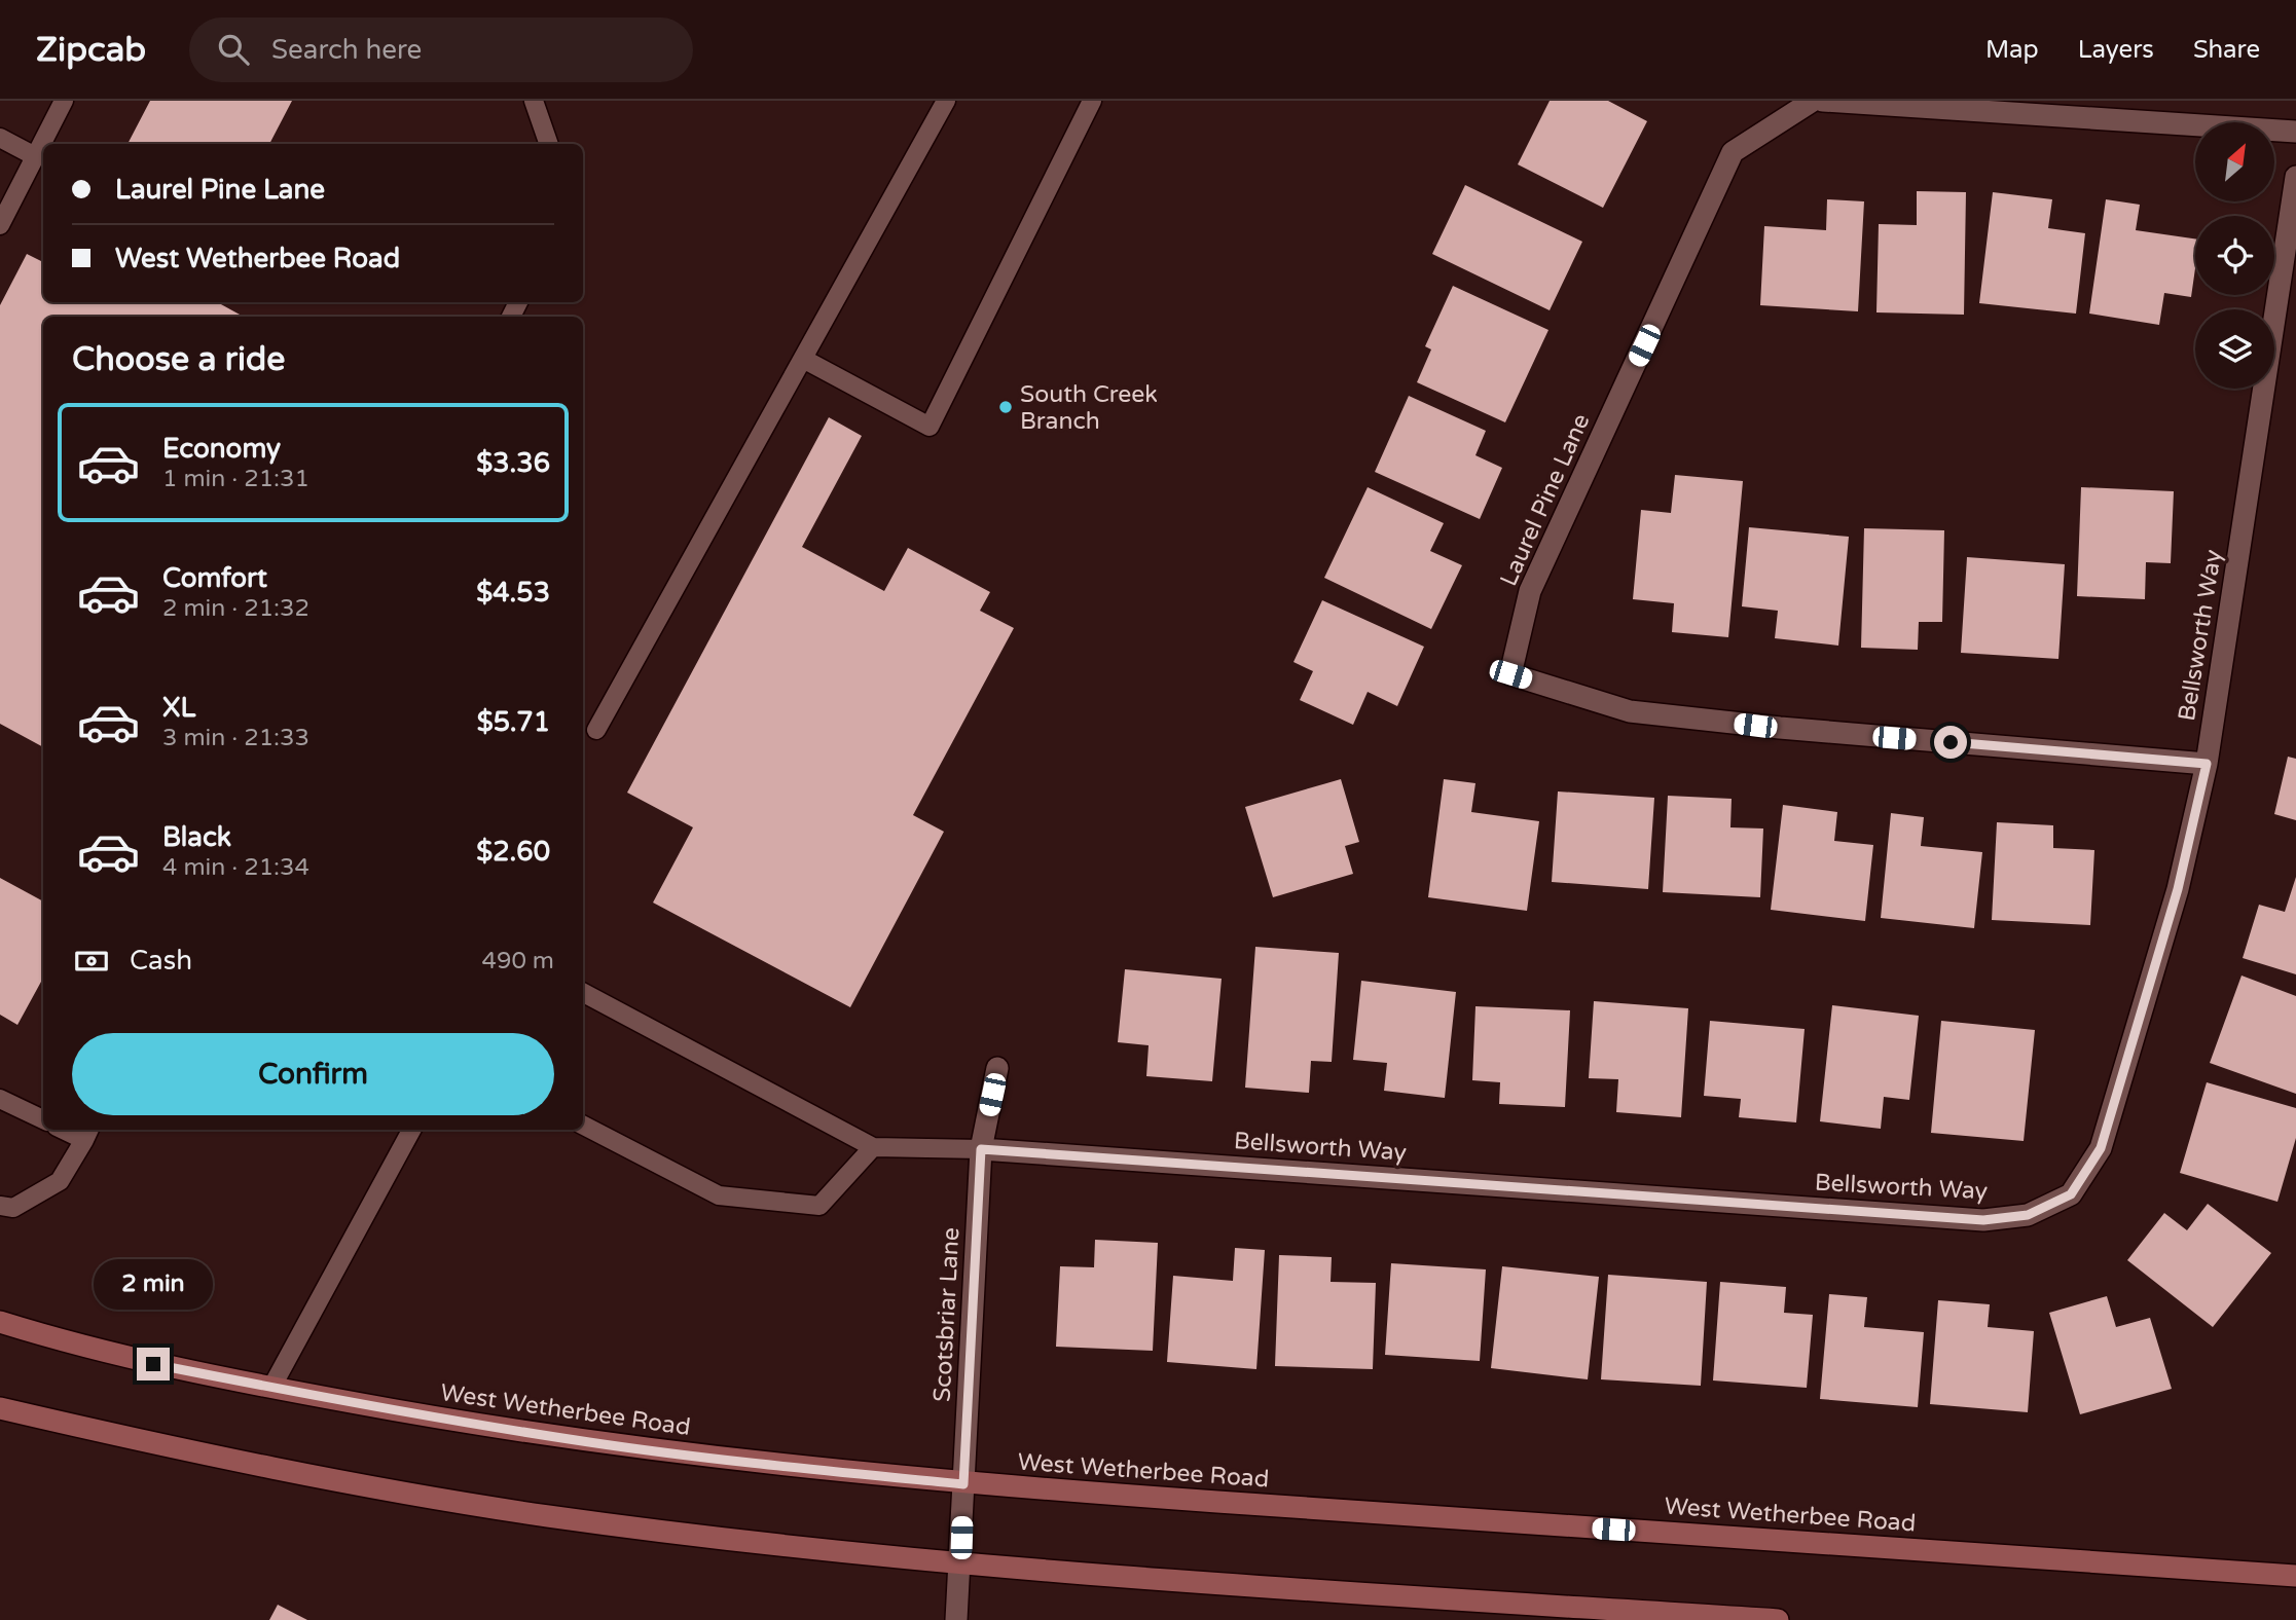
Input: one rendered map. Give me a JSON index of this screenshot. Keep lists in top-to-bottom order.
{
  "streets": {
    "street": [
      "Laurel Pine Lane",
      "Bellsworth Way",
      "Scotsbriar Lane",
      "West Wetherbee Road"
    ]
  },
  "crossings": [
    ["Laurel Pine Lane", "Bellsworth Way"],
    ["Bellsworth Way", "Scotsbriar Lane"],
    ["Scotsbriar Lane", "West Wetherbee Road"]
  ],
  "places": ["South Creek Branch"],
  "north": "top right",
  "page": {
    "header": "Zipcab",
    "search": "Search here",
    "nav": ["Map", "Layers", "Share"],
    "banner": ["Laurel Pine Lane", "West Wetherbee Road"],
    "heading": "Choose a ride",
    "list": [
      {
        "name": "Economy",
        "note": "1 min · 21:31",
        "value": "$3.36"
      },
      {
        "name": "Comfort",
        "note": "2 min · 21:32",
        "value": "$4.53"
      },
      {
        "name": "XL",
        "note": "3 min · 21:33",
        "value": "$5.71"
      },
      {
        "name": "Black",
        "note": "4 min · 21:34",
        "value": "$2.60"
      }
    ],
    "pay": ["Cash", "490 m"],
    "buttons": "Confirm",
    "bubble": "2 min"
  }
}
